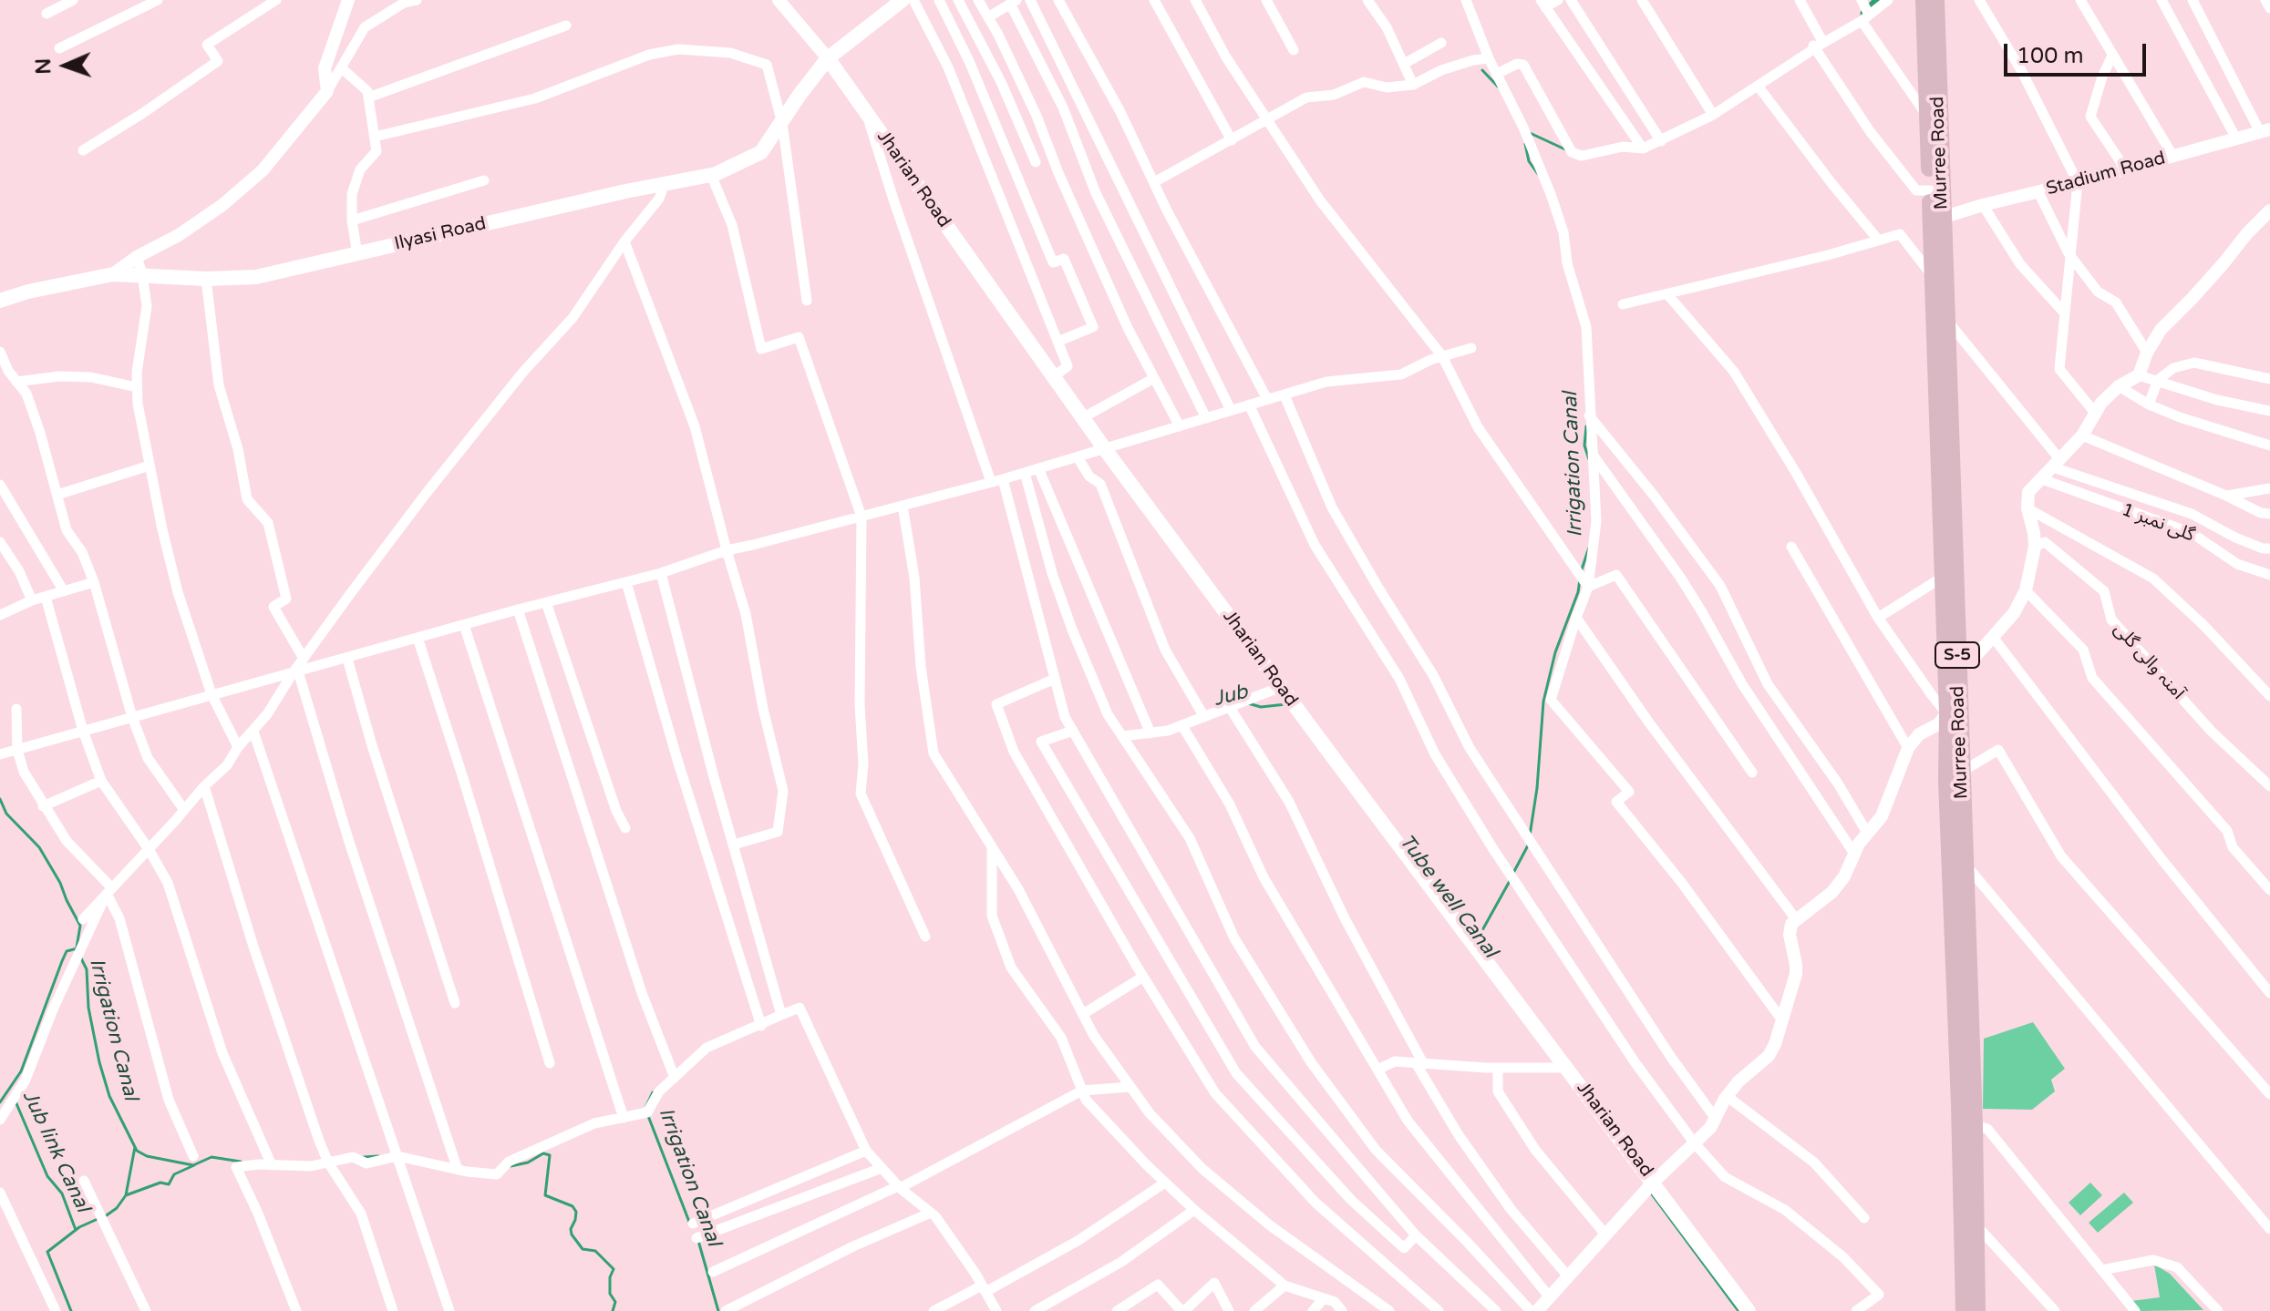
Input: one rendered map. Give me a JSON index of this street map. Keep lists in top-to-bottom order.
{
  "streets": {
    "main road": [
      "Murree Road",
      "Jharian Road",
      "Ilyasi Road",
      "S-5"
    ],
    "street": ["Stadium Road", "گلی نمبر 1", "آمنہ والی گلی"]
  },
  "crossings": [
    ["Murree Road", "Stadium Road"],
    ["Jharian Road", "Ilyasi Road"]
  ],
  "water": [
    "Irrigation Canal",
    "Jub",
    "Tube well Canal",
    "Jub link Canal"
  ],
  "scale_bar": "100 m",
  "north": "left"
}
